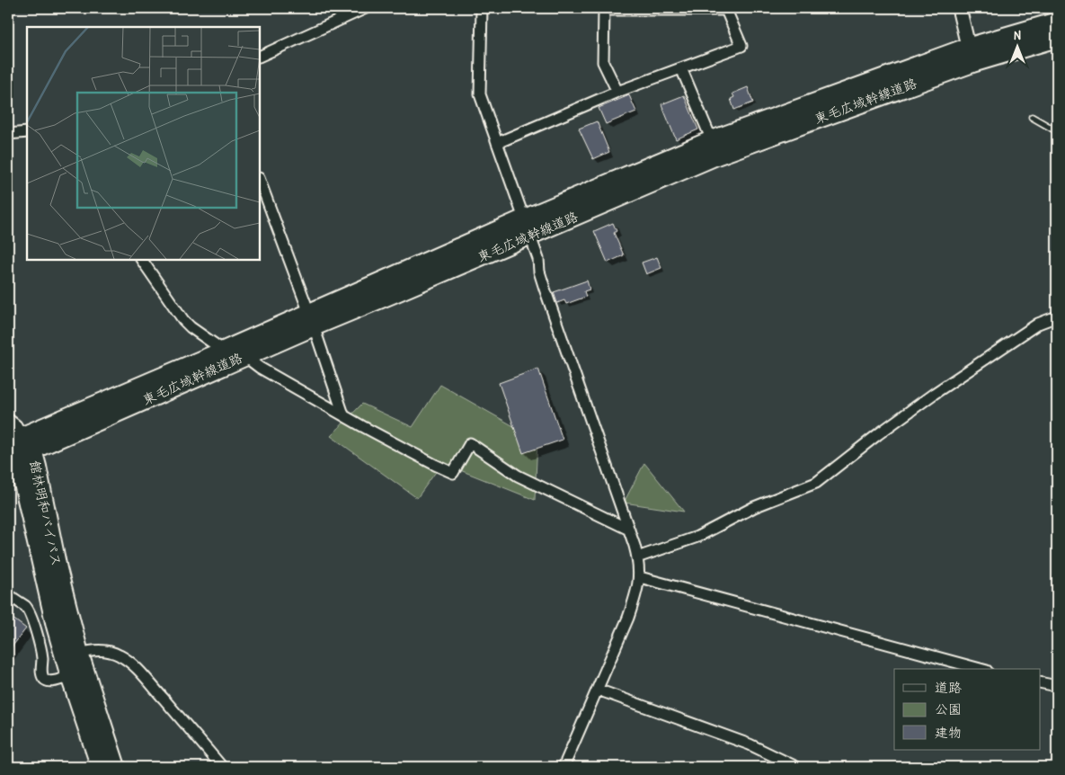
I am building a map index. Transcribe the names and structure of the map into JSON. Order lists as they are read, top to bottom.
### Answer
{
  "streets": {
    "highway": ["東毛広域幹線道路", "館林明和バイパス"]
  },
  "crossings": [
    ["東毛広域幹線道路", "館林明和バイパス"]
  ],
  "legend": ["道路", "公園", "建物"],
  "north": "top"
}
